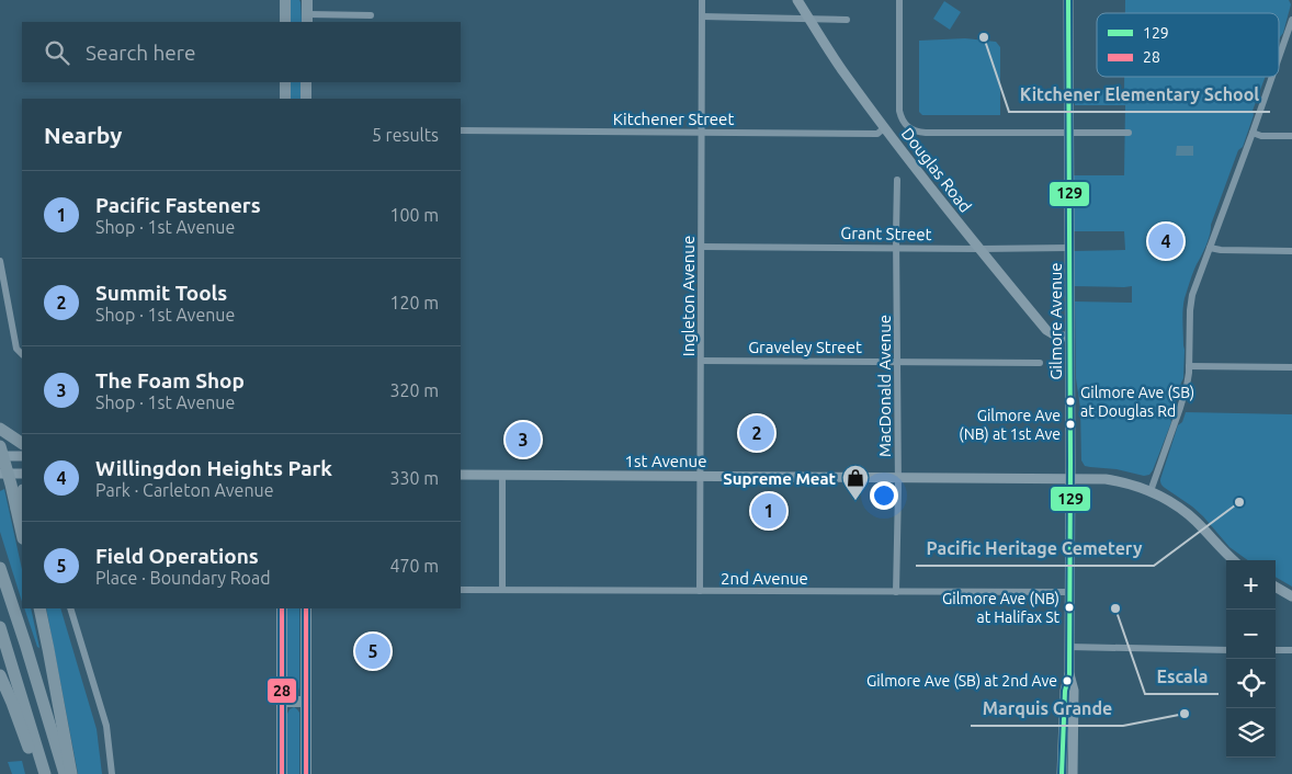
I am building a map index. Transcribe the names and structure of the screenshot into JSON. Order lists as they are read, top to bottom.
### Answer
{
  "streets": {
    "street": [
      "Kitchener Street",
      "Douglas Road",
      "Grant Street",
      "Ingleton Avenue",
      "Gilmore Avenue",
      "Graveley Street",
      "MacDonald Avenue",
      "1st Avenue",
      "2nd Avenue"
    ]
  },
  "crossings": [
    ["Kitchener Street", "Douglas Road"],
    ["Kitchener Street", "Ingleton Avenue"],
    ["Douglas Road", "Grant Street"],
    ["Douglas Road", "Gilmore Avenue"],
    ["Grant Street", "Ingleton Avenue"],
    ["Grant Street", "Gilmore Avenue"],
    ["Grant Street", "MacDonald Avenue"],
    ["Ingleton Avenue", "Graveley Street"],
    ["Ingleton Avenue", "1st Avenue"],
    ["Ingleton Avenue", "2nd Avenue"],
    ["Gilmore Avenue", "1st Avenue"],
    ["Gilmore Avenue", "2nd Avenue"],
    ["Graveley Street", "MacDonald Avenue"],
    ["MacDonald Avenue", "1st Avenue"],
    ["MacDonald Avenue", "2nd Avenue"]
  ],
  "places": {
    "other": [
      "Kitchener Elementary School",
      "Gilmore Ave (SB) at Douglas Rd",
      "Gilmore Ave (NB) at 1st Ave",
      "Pacific Heritage Cemetery",
      "Gilmore Ave (NB) at Halifax St",
      "Escala",
      "Gilmore Ave (SB) at 2nd Ave",
      "Marquis Grande"
    ],
    "shop": ["Supreme Meat"]
  },
  "lines": ["transit line 129", "transit line 28"],
  "legend": ["129", "28"],
  "page": {
    "search": "Search here",
    "heading": ["Nearby", "5 results"],
    "list": [
      {
        "mark": "1",
        "name": "Pacific Fasteners",
        "note": "Shop · 1st Avenue",
        "value": "100 m"
      },
      {
        "mark": "2",
        "name": "Summit Tools",
        "note": "Shop · 1st Avenue",
        "value": "120 m"
      },
      {
        "mark": "3",
        "name": "The Foam Shop",
        "note": "Shop · 1st Avenue",
        "value": "320 m"
      },
      {
        "mark": "4",
        "name": "Willingdon Heights Park",
        "note": "Park · Carleton Avenue",
        "value": "330 m"
      },
      {
        "mark": "5",
        "name": "Field Operations",
        "note": "Place · Boundary Road",
        "value": "470 m"
      }
    ],
    "pins": [
      "4",
      "2",
      "3",
      "1",
      "5"
    ],
    "map_buttons": ["+", "−"]
  }
}
